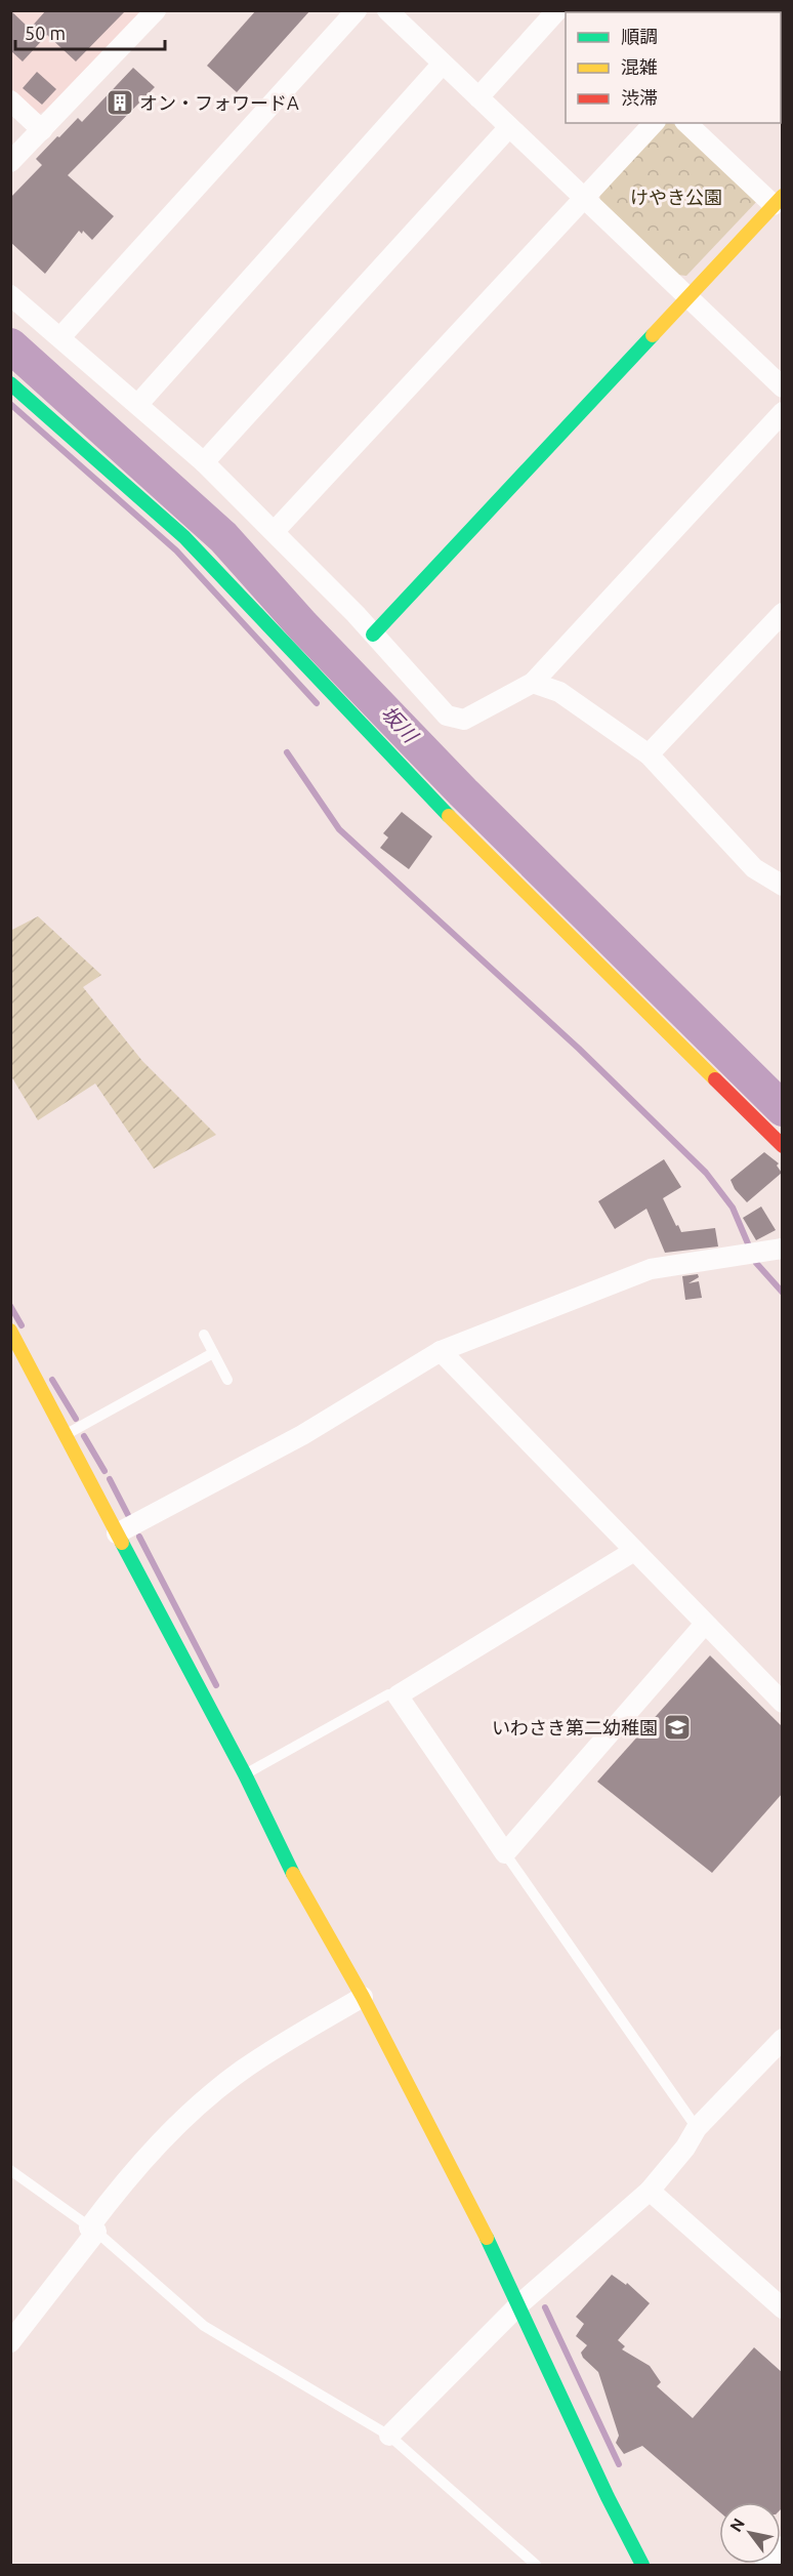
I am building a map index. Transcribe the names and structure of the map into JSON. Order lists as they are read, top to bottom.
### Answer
{
  "water": ["坂川"],
  "parks": ["けやき公園"],
  "places": {
    "building": ["オン・フォワードA"],
    "school or university": ["いわさき第二幼稚園"]
  },
  "legend": ["順調", "混雑", "渋滞"],
  "scale_bar": "50 m",
  "north": "top left"
}
